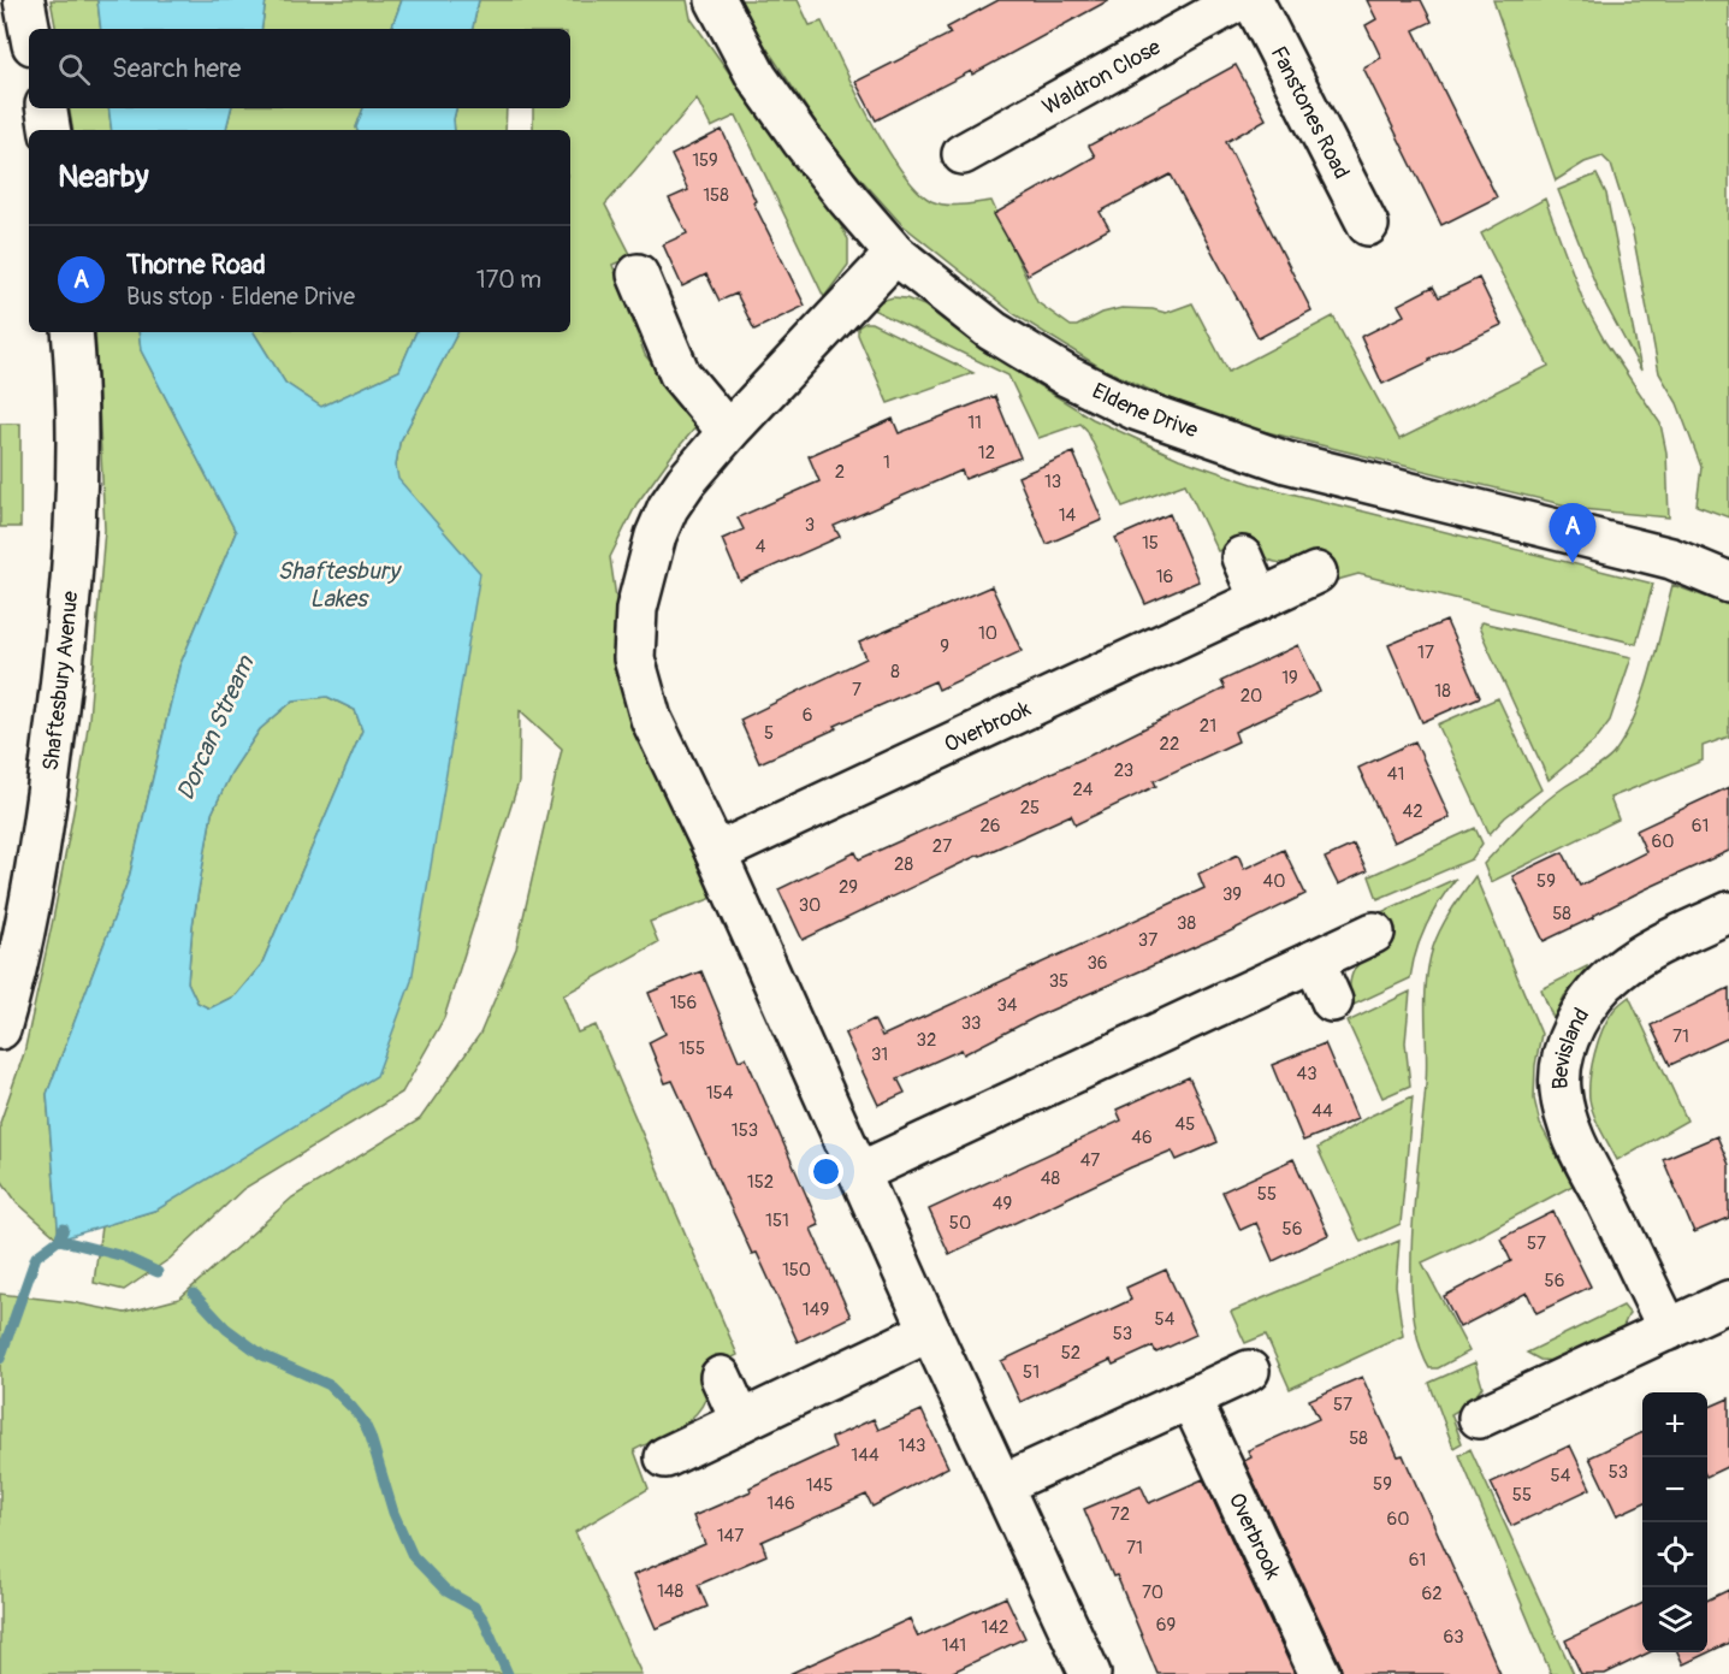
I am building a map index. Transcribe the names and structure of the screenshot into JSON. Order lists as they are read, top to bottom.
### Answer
{
  "streets": {
    "street": [
      "Waldron Close",
      "Fanstones Road",
      "Eldene Drive",
      "Shaftesbury Avenue",
      "Overbrook",
      "Bevisland"
    ]
  },
  "water": ["Shaftesbury Lakes", "Dorcan Stream"],
  "house_numbers": [
    "159",
    "158",
    "11",
    "12",
    "1",
    "2",
    "13",
    "14",
    "3",
    "15",
    "4",
    "16",
    "10",
    "9",
    "17",
    "8",
    "19",
    "7",
    "18",
    "20",
    "6",
    "21",
    "5",
    "22",
    "23",
    "41",
    "24",
    "25",
    "42",
    "26",
    "61",
    "60",
    "27",
    "28",
    "40",
    "59",
    "29",
    "39",
    "30",
    "58",
    "38",
    "37",
    "36",
    "35",
    "156",
    "34",
    "33",
    "71",
    "32",
    "155",
    "31",
    "43",
    "154",
    "44",
    "45",
    "153",
    "46",
    "47",
    "48",
    "152",
    "55",
    "49",
    "151",
    "50",
    "56",
    "57",
    "150",
    "56",
    "149",
    "54",
    "53",
    "52",
    "51",
    "57",
    "58",
    "143",
    "144",
    "53",
    "54",
    "59",
    "145",
    "55",
    "146",
    "72",
    "60",
    "147",
    "71",
    "61",
    "148",
    "70",
    "62",
    "69",
    "142",
    "63",
    "141"
  ],
  "page": {
    "search": "Search here",
    "heading": "Nearby",
    "list": [
      {
        "mark": "A",
        "name": "Thorne Road",
        "note": "Bus stop · Eldene Drive",
        "value": "170 m"
      }
    ],
    "pins": "A",
    "map_buttons": ["+", "−"]
  }
}
